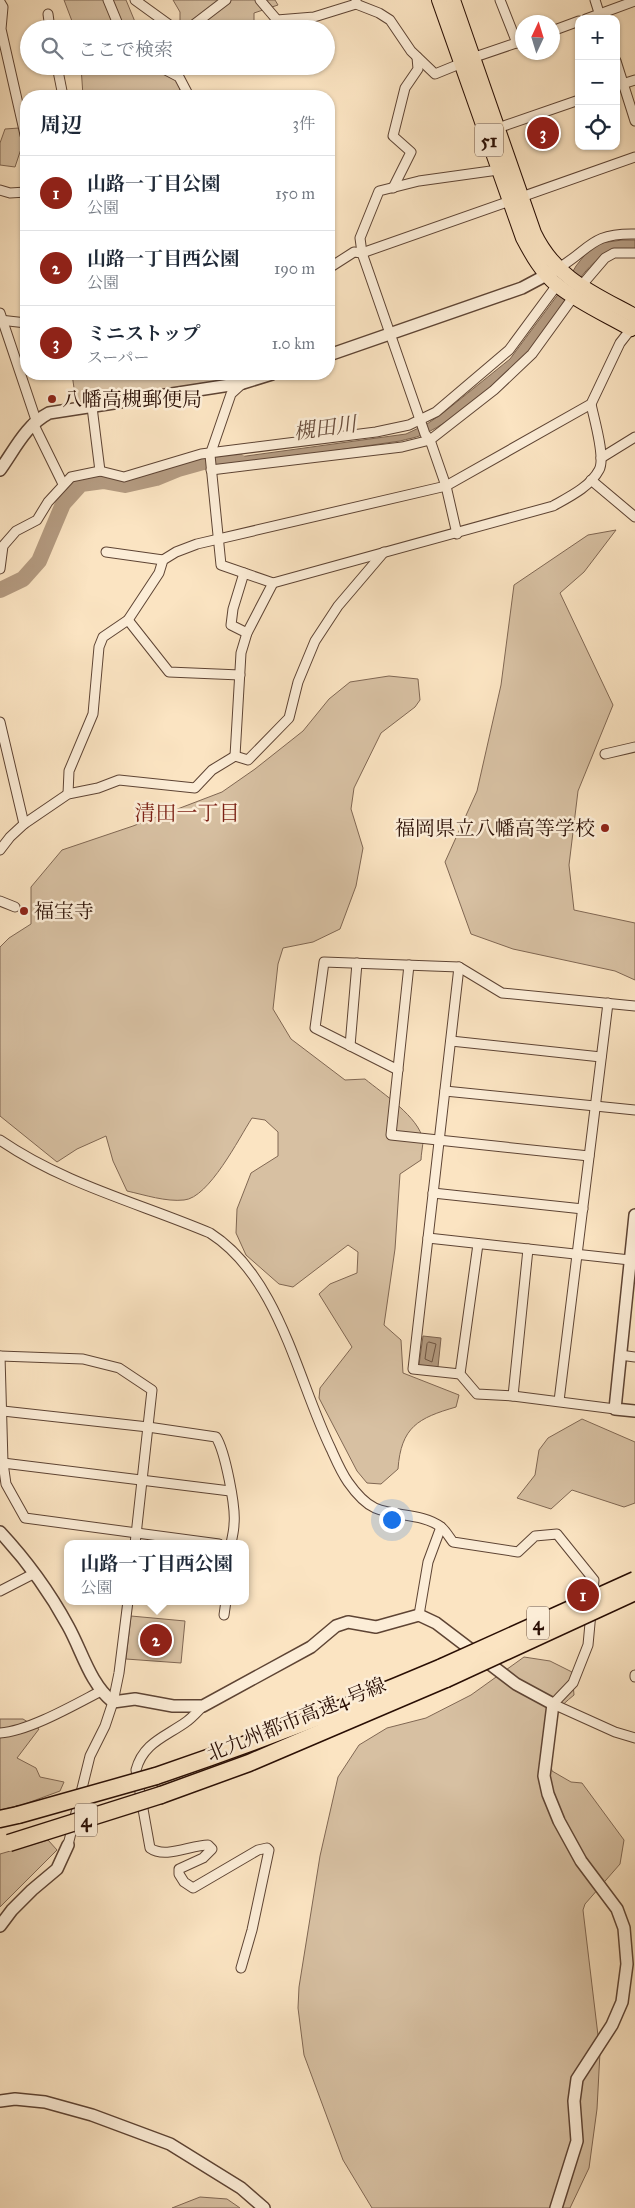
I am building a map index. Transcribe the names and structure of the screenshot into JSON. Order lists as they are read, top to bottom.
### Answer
{
  "streets": {
    "highway": ["4", "北九州都市高速4号線"],
    "main road": ["51"]
  },
  "crossings": [
    ["4", "北九州都市高速4号線"]
  ],
  "districts": ["清田一丁目"],
  "water": ["槻田川"],
  "places": ["八幡高槻郵便局", "福岡県立八幡高等学校", "福宝寺"],
  "north": "top",
  "page": {
    "map_buttons": ["+", "−"],
    "search": "ここで検索",
    "heading": ["周辺", "3件"],
    "pins": ["3", "1", "2"],
    "list": [
      {
        "mark": "1",
        "name": "山路一丁目公園",
        "note": "公園",
        "value": "150 m"
      },
      {
        "mark": "2",
        "name": "山路一丁目西公園",
        "note": "公園",
        "value": "190 m"
      },
      {
        "mark": "3",
        "name": "ミニストップ",
        "note": "スーパー",
        "value": "1.0 km"
      }
    ],
    "popup": ["山路一丁目西公園", "公園"]
  }
}
